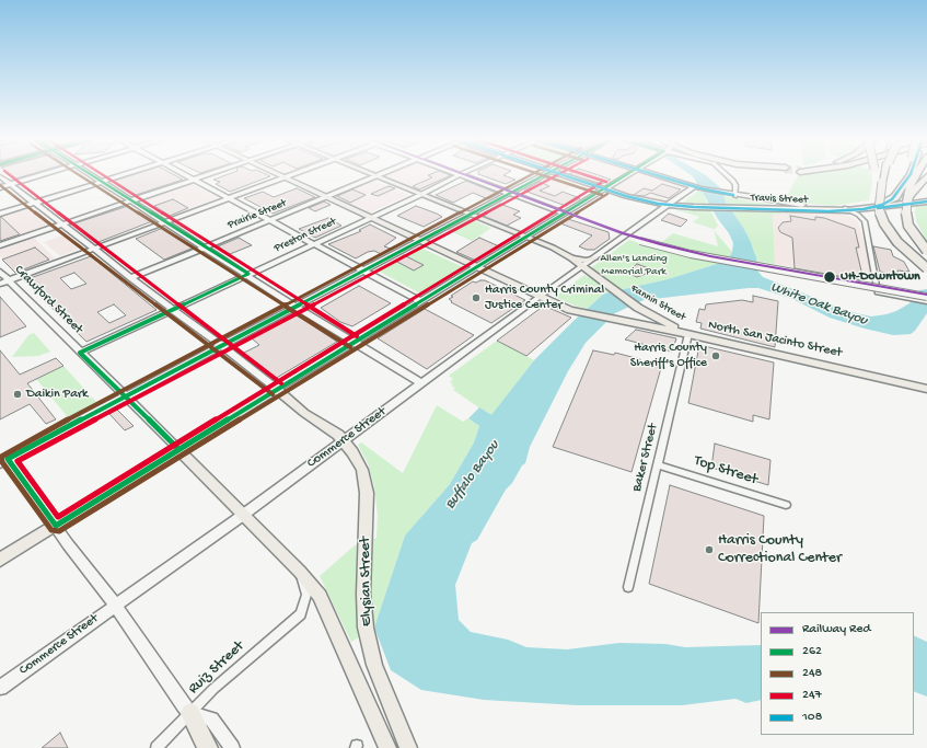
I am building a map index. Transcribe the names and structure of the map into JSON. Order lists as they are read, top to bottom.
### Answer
{
  "streets": {
    "main road": [
      "Crawford Street",
      "Fannin Street",
      "North San Jacinto Street",
      "Elysian Street"
    ],
    "street": [
      "Travis Street",
      "Prairie Street",
      "Preston Street",
      "Commerce Street",
      "Baker Street",
      "Top Street",
      "Ruiz Street"
    ]
  },
  "crossings": [
    ["Travis Street", "Commerce Street"],
    ["Prairie Street", "Fannin Street"],
    ["Prairie Street", "North San Jacinto Street"],
    ["Preston Street", "Crawford Street"],
    ["Preston Street", "Fannin Street"],
    ["Preston Street", "North San Jacinto Street"],
    ["Crawford Street", "Commerce Street"],
    ["Fannin Street", "North San Jacinto Street"],
    ["Fannin Street", "Commerce Street"],
    ["Fannin Street", "Baker Street"],
    ["North San Jacinto Street", "Commerce Street"],
    ["North San Jacinto Street", "Baker Street"],
    ["Commerce Street", "Elysian Street"],
    ["Baker Street", "Top Street"]
  ],
  "water": ["White Oak Bayou", "Buffalo Bayou"],
  "parks": ["Allen's Landing Memorial Park"],
  "places": [
    "UH-Downtown",
    "Harris County Criminal Justice Center",
    "Harris County Sheriff's Office",
    "Daikin Park",
    "Harris County Correctional Center"
  ],
  "lines": [
    "rail line Red",
    "transit line 262",
    "transit line 248",
    "transit line 247",
    "transit line 108"
  ],
  "legend": [
    "Railway Red",
    "262",
    "248",
    "247",
    "108"
  ]
}
